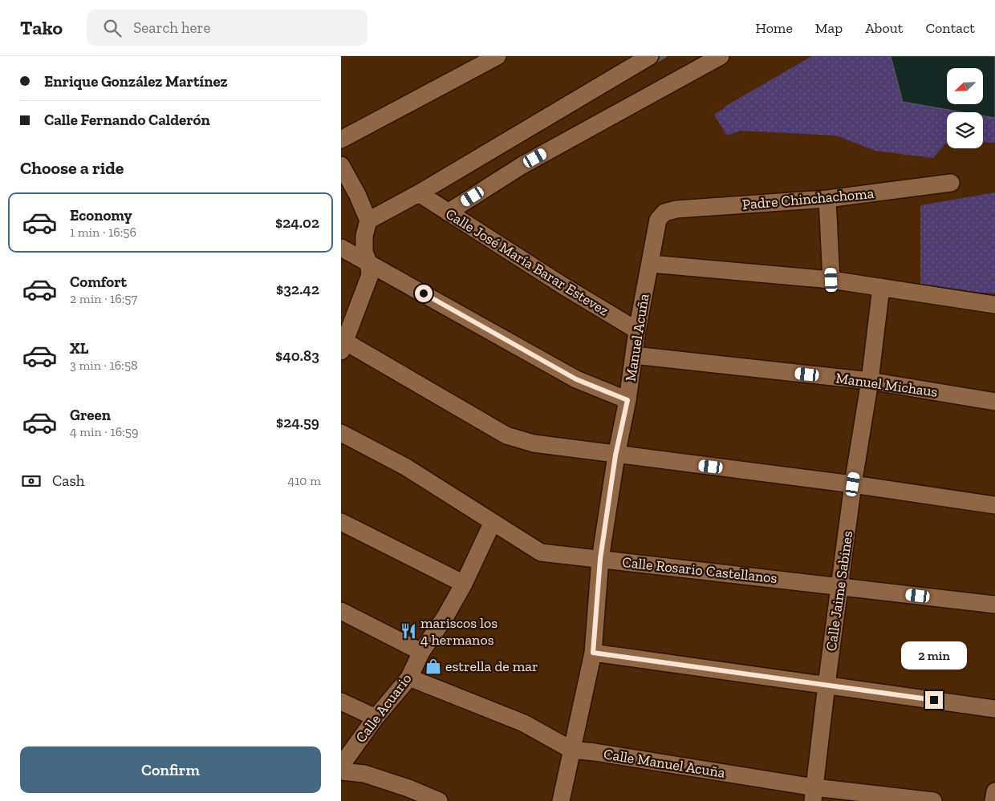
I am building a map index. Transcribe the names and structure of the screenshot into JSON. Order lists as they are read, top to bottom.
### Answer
{
  "streets": {
    "street": [
      "Padre Chinchachoma",
      "Calle José María Barar Estevez",
      "Manuel Acuña",
      "Manuel Michaus",
      "Calle Rosario Castellanos",
      "Calle Jaime Sabines",
      "Calle Acuario",
      "Calle Manuel Acuña"
    ]
  },
  "crossings": [
    ["Padre Chinchachoma", "Manuel Acuña"],
    ["Calle José María Barar Estevez", "Manuel Acuña"],
    ["Manuel Acuña", "Manuel Michaus"],
    ["Manuel Acuña", "Calle Rosario Castellanos"],
    ["Manuel Acuña", "Calle Manuel Acuña"],
    ["Manuel Michaus", "Calle Jaime Sabines"],
    ["Calle Rosario Castellanos", "Calle Jaime Sabines"],
    ["Calle Rosario Castellanos", "Calle Acuario"],
    ["Calle Jaime Sabines", "Calle Manuel Acuña"],
    ["Calle Acuario", "Calle Manuel Acuña"]
  ],
  "places": {
    "restaurant": ["mariscos los 4 hermanos"],
    "shop": ["estrella de mar"]
  },
  "north": "bottom left",
  "page": {
    "header": "Tako",
    "search": "Search here",
    "nav": [
      "Home",
      "Map",
      "About",
      "Contact"
    ],
    "banner": ["Enrique González Martínez", "Calle Fernando Calderón"],
    "heading": "Choose a ride",
    "list": [
      {
        "name": "Economy",
        "note": "1 min · 16:56",
        "value": "$24.02"
      },
      {
        "name": "Comfort",
        "note": "2 min · 16:57",
        "value": "$32.42"
      },
      {
        "name": "XL",
        "note": "3 min · 16:58",
        "value": "$40.83"
      },
      {
        "name": "Green",
        "note": "4 min · 16:59",
        "value": "$24.59"
      }
    ],
    "pay": ["Cash", "410 m"],
    "bubble": "2 min",
    "buttons": "Confirm"
  }
}
